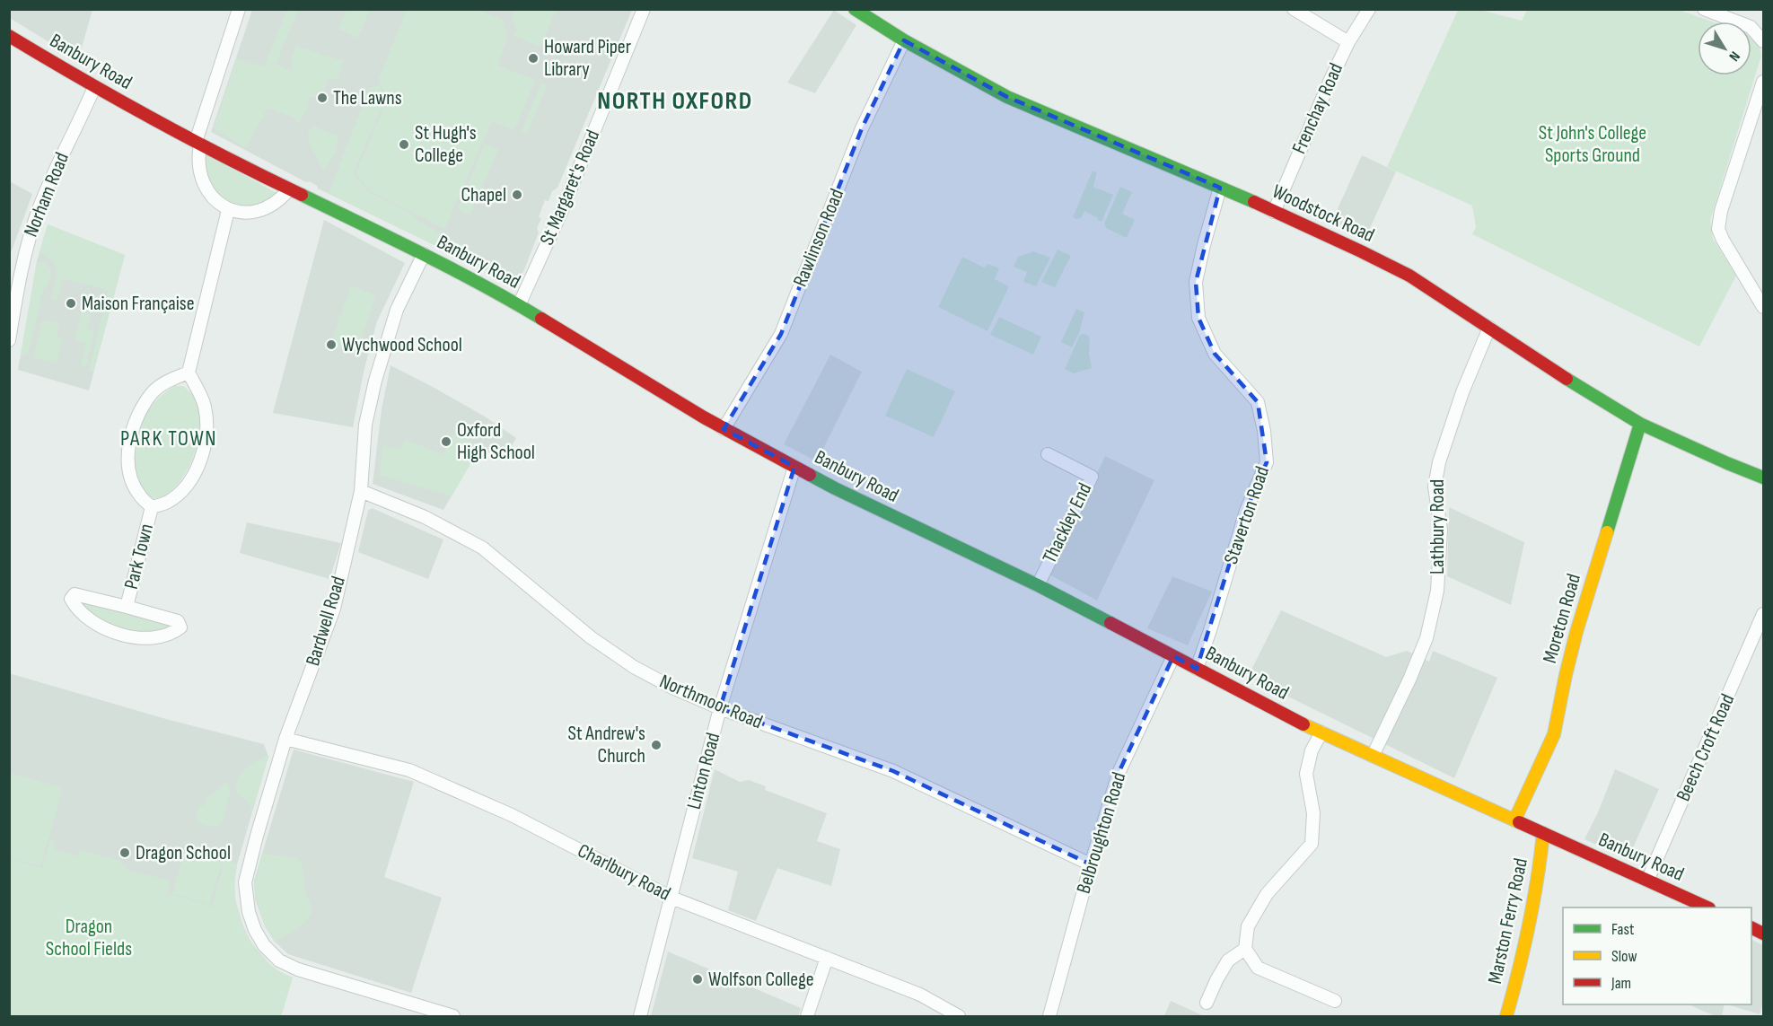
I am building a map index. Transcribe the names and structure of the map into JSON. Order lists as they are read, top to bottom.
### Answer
{
  "streets": {
    "main road": [
      "Banbury Road",
      "Woodstock Road",
      "Moreton Road",
      "Marston Ferry Road"
    ],
    "street": [
      "Frenchay Road",
      "St Margaret's Road",
      "Norham Road",
      "Rawlinson Road",
      "Staverton Road",
      "Thackley End",
      "Lathbury Road",
      "Park Town",
      "Bardwell Road",
      "Northmoor Road",
      "Beech Croft Road",
      "Linton Road",
      "Belbroughton Road",
      "Charlbury Road"
    ]
  },
  "crossings": [
    ["Banbury Road", "St Margaret's Road"],
    ["Banbury Road", "Norham Road"],
    ["Banbury Road", "Rawlinson Road"],
    ["Banbury Road", "Staverton Road"],
    ["Banbury Road", "Thackley End"],
    ["Banbury Road", "Lathbury Road"],
    ["Banbury Road", "Moreton Road"],
    ["Banbury Road", "Bardwell Road"],
    ["Banbury Road", "Beech Croft Road"],
    ["Banbury Road", "Linton Road"],
    ["Banbury Road", "Belbroughton Road"],
    ["Banbury Road", "Marston Ferry Road"],
    ["Frenchay Road", "Woodstock Road"],
    ["Woodstock Road", "Rawlinson Road"],
    ["Woodstock Road", "Staverton Road"],
    ["Woodstock Road", "Lathbury Road"],
    ["Woodstock Road", "Moreton Road"],
    ["Bardwell Road", "Northmoor Road"],
    ["Bardwell Road", "Charlbury Road"],
    ["Northmoor Road", "Linton Road"],
    ["Northmoor Road", "Belbroughton Road"],
    ["Linton Road", "Charlbury Road"]
  ],
  "districts": ["NORTH OXFORD", "PARK TOWN"],
  "parks": ["St John's College Sports Ground", "Dragon School Fields"],
  "places": [
    "Howard Piper Library",
    "The Lawns",
    "St Hugh's College",
    "Chapel",
    "Maison Française",
    "Wychwood School",
    "Oxford High School",
    "St Andrew's Church",
    "Dragon School",
    "Wolfson College"
  ],
  "legend": ["Fast", "Slow", "Jam"],
  "north": "bottom right"
}
